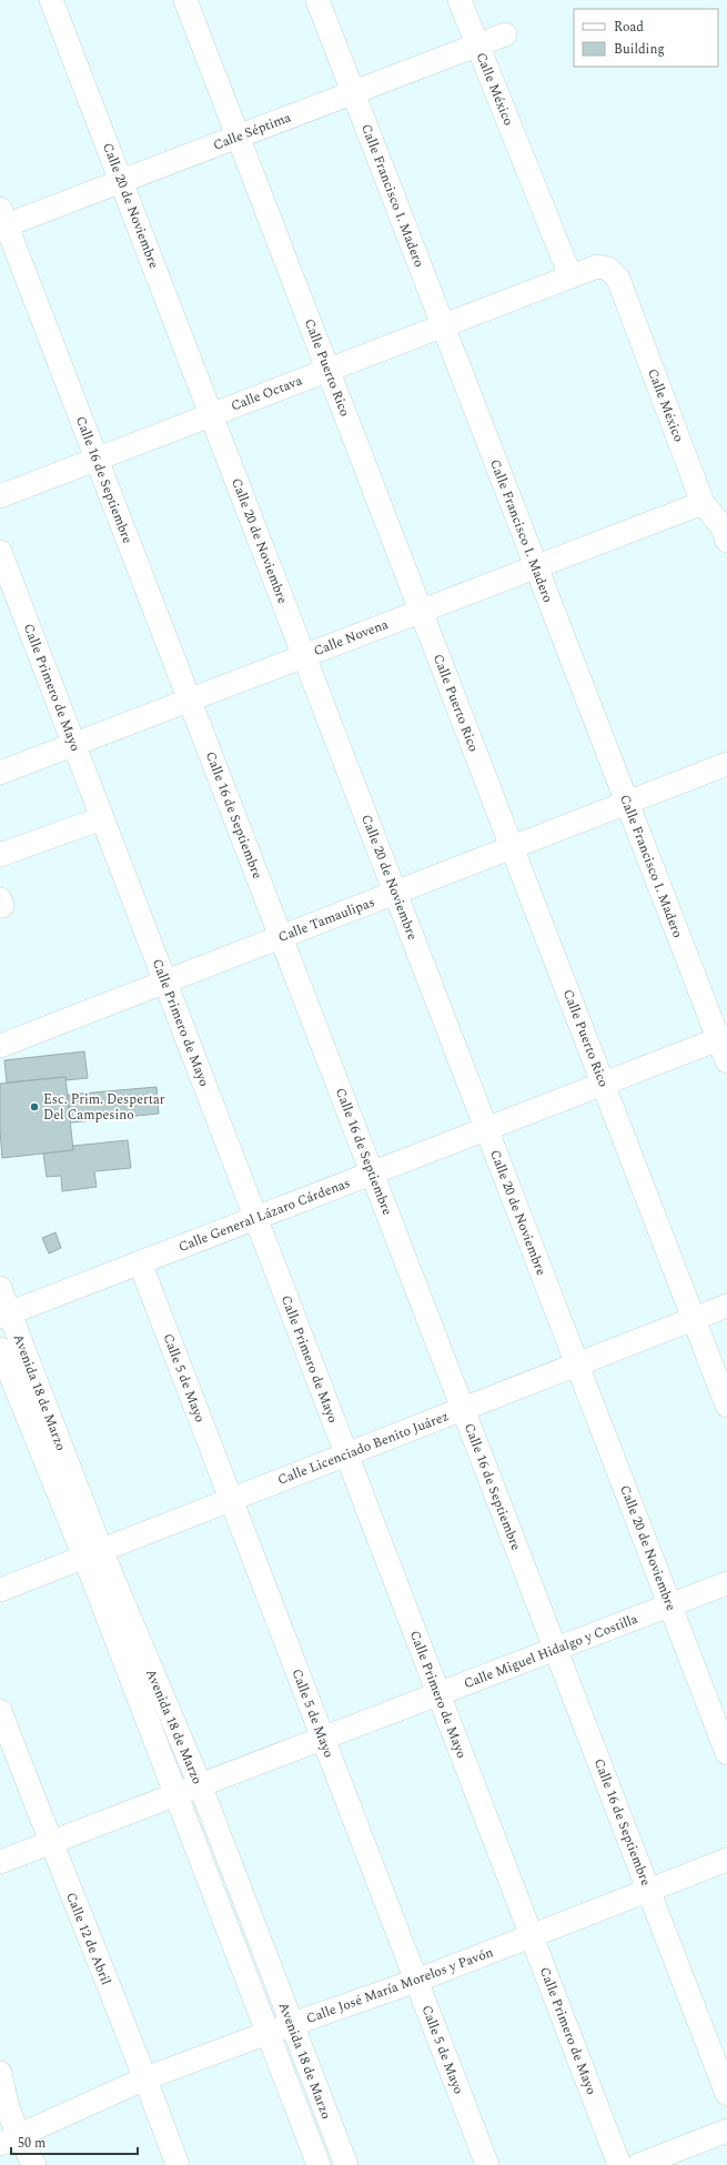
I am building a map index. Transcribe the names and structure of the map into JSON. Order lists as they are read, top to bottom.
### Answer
{
  "streets": {
    "street": [
      "Calle México",
      "Calle Séptima",
      "Calle Francisco I. Madero",
      "Calle 20 de Noviembre",
      "Calle Puerto Rico",
      "Calle Octava",
      "Calle 16 de Septiembre",
      "Calle Novena",
      "Calle Primero de Mayo",
      "Calle Tamaulipas",
      "Calle General Lázaro Cárdenas",
      "Calle 5 de Mayo",
      "Avenida 18 de Marzo",
      "Calle Licenciado Benito Juárez",
      "Calle Miguel Hidalgo y Costilla",
      "Calle 12 de Abril",
      "Calle José María Morelos y Pavón"
    ]
  },
  "crossings": [
    ["Calle México", "Calle Séptima"],
    ["Calle México", "Calle Octava"],
    ["Calle México", "Calle Novena"],
    ["Calle Séptima", "Calle Francisco I. Madero"],
    ["Calle Séptima", "Calle 20 de Noviembre"],
    ["Calle Séptima", "Calle Puerto Rico"],
    ["Calle Séptima", "Calle 16 de Septiembre"],
    ["Calle Francisco I. Madero", "Calle Octava"],
    ["Calle Francisco I. Madero", "Calle Novena"],
    ["Calle Francisco I. Madero", "Calle Tamaulipas"],
    ["Calle Francisco I. Madero", "Calle General Lázaro Cárdenas"],
    ["Calle 20 de Noviembre", "Calle Octava"],
    ["Calle 20 de Noviembre", "Calle Novena"],
    ["Calle 20 de Noviembre", "Calle Tamaulipas"],
    ["Calle 20 de Noviembre", "Calle General Lázaro Cárdenas"],
    ["Calle 20 de Noviembre", "Calle Licenciado Benito Juárez"],
    ["Calle 20 de Noviembre", "Calle Miguel Hidalgo y Costilla"],
    ["Calle Puerto Rico", "Calle Octava"],
    ["Calle Puerto Rico", "Calle Novena"],
    ["Calle Puerto Rico", "Calle Tamaulipas"],
    ["Calle Puerto Rico", "Calle General Lázaro Cárdenas"],
    ["Calle Puerto Rico", "Calle Licenciado Benito Juárez"],
    ["Calle Octava", "Calle 16 de Septiembre"],
    ["Calle 16 de Septiembre", "Calle Novena"],
    ["Calle 16 de Septiembre", "Calle Tamaulipas"],
    ["Calle 16 de Septiembre", "Calle General Lázaro Cárdenas"],
    ["Calle 16 de Septiembre", "Calle Licenciado Benito Juárez"],
    ["Calle 16 de Septiembre", "Calle Miguel Hidalgo y Costilla"],
    ["Calle 16 de Septiembre", "Calle José María Morelos y Pavón"],
    ["Calle Novena", "Calle Primero de Mayo"],
    ["Calle Primero de Mayo", "Calle Tamaulipas"],
    ["Calle Primero de Mayo", "Calle General Lázaro Cárdenas"],
    ["Calle Primero de Mayo", "Calle Licenciado Benito Juárez"],
    ["Calle Primero de Mayo", "Calle Miguel Hidalgo y Costilla"],
    ["Calle Primero de Mayo", "Calle José María Morelos y Pavón"],
    ["Calle General Lázaro Cárdenas", "Calle 5 de Mayo"],
    ["Calle General Lázaro Cárdenas", "Avenida 18 de Marzo"],
    ["Calle 5 de Mayo", "Calle Licenciado Benito Juárez"],
    ["Calle 5 de Mayo", "Calle Miguel Hidalgo y Costilla"],
    ["Calle 5 de Mayo", "Calle José María Morelos y Pavón"],
    ["Avenida 18 de Marzo", "Calle Licenciado Benito Juárez"],
    ["Avenida 18 de Marzo", "Calle Miguel Hidalgo y Costilla"],
    ["Avenida 18 de Marzo", "Calle José María Morelos y Pavón"],
    ["Calle Miguel Hidalgo y Costilla", "Calle 12 de Abril"],
    ["Calle 12 de Abril", "Calle José María Morelos y Pavón"]
  ],
  "places": ["Esc. Prim. Despertar Del Campesino"],
  "legend": ["Road", "Building"],
  "scale_bar": "50 m"
}
